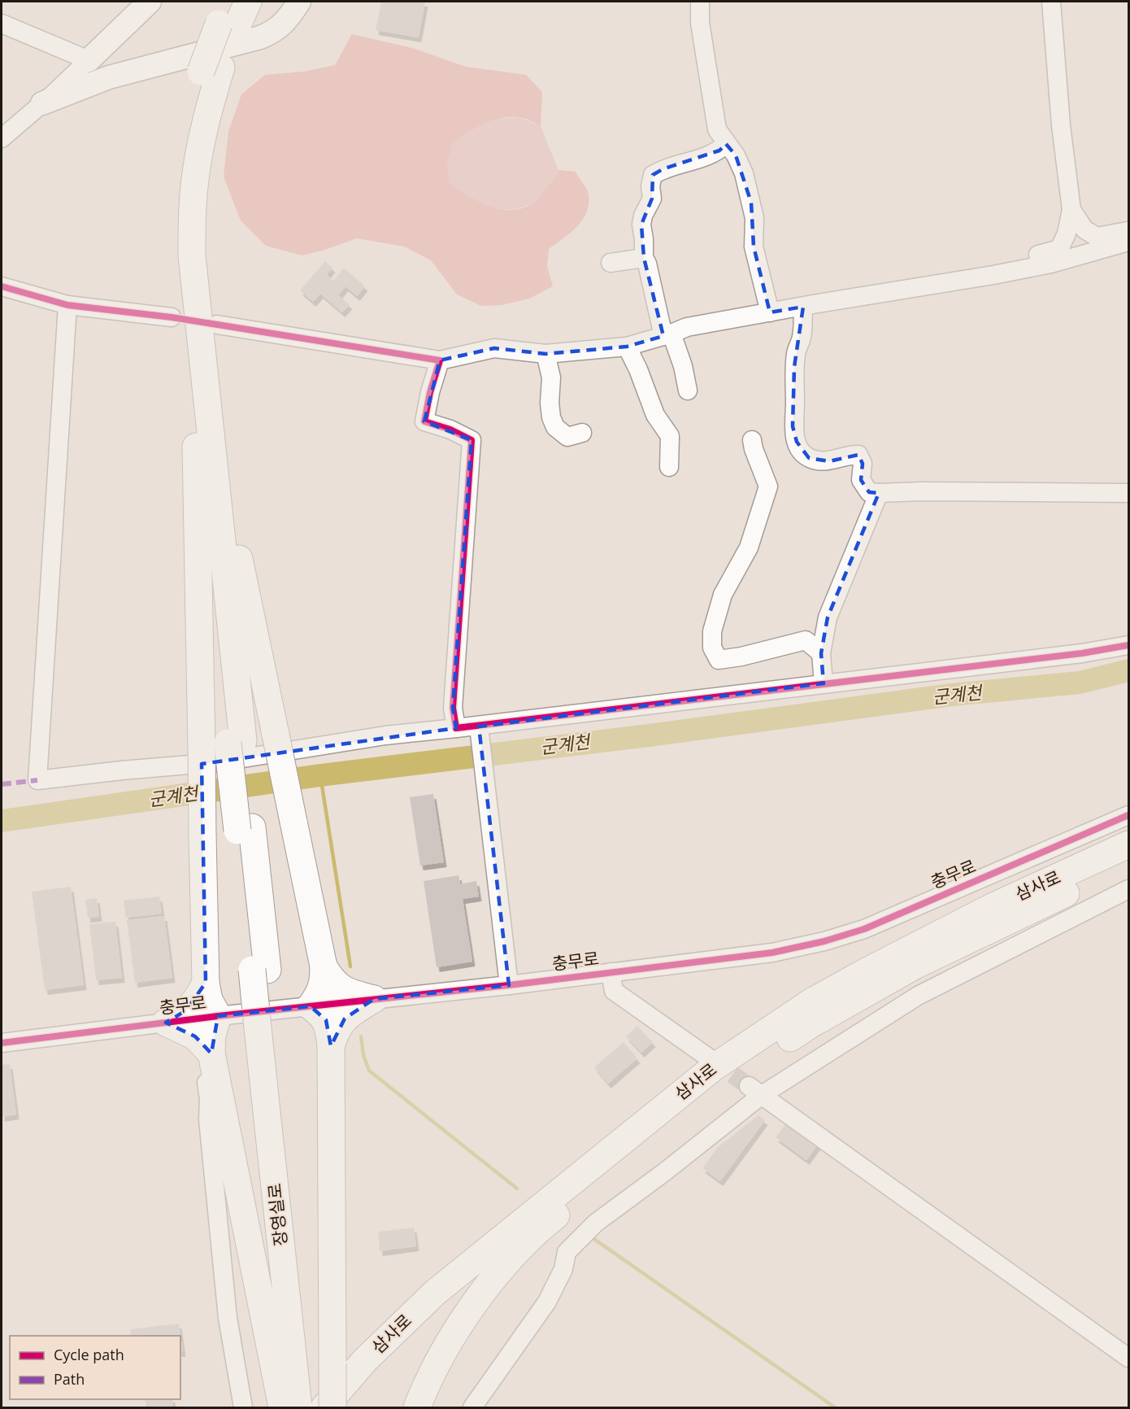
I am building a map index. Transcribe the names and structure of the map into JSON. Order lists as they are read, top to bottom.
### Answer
{
  "streets": {
    "highway": ["삼사로", "장영실로"],
    "street": ["충무로"]
  },
  "crossings": [
    ["삼사로", "장영실로"]
  ],
  "water": ["군계천"],
  "legend": ["Cycle path", "Path"]
}
